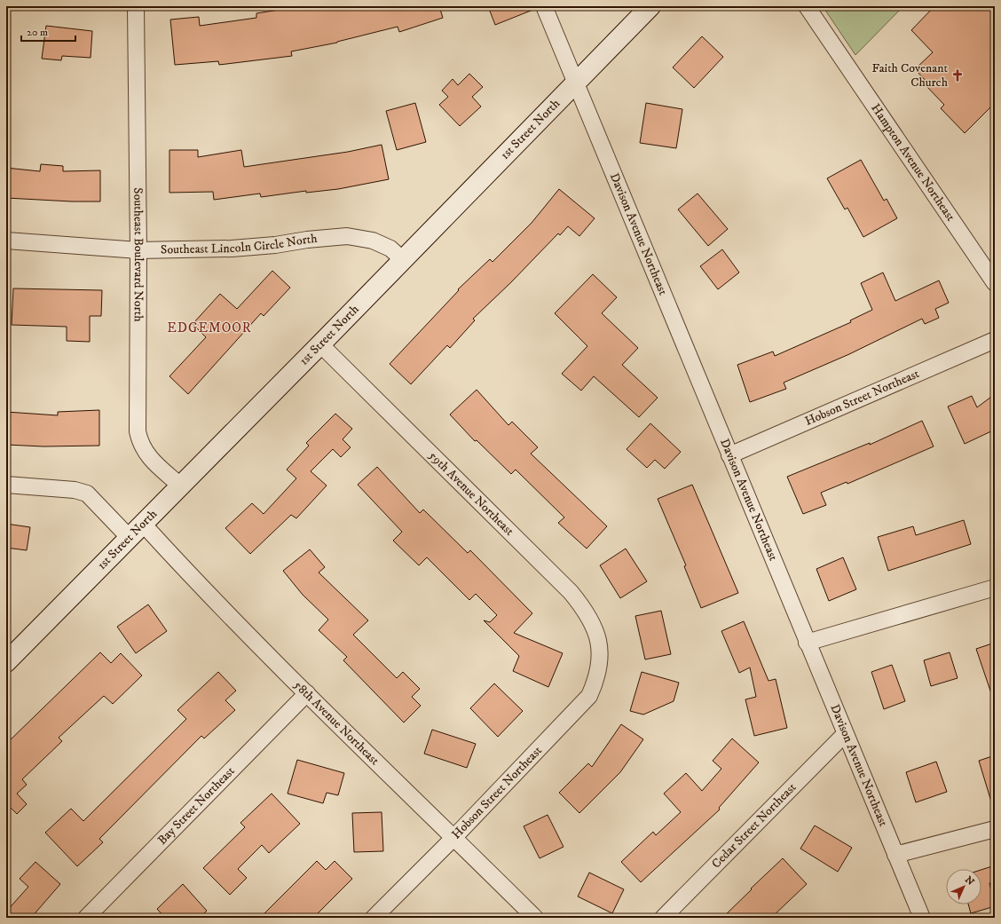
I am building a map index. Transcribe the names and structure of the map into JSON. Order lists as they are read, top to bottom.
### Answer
{
  "streets": {
    "street": [
      "1st Street North",
      "Hampton Avenue Northeast",
      "Davison Avenue Northeast",
      "Southeast Lincoln Circle North",
      "Southeast Boulevard North",
      "Hobson Street Northeast",
      "59th Avenue Northeast",
      "58th Avenue Northeast",
      "Bay Street Northeast",
      "Cedar Street Northeast"
    ]
  },
  "crossings": [
    ["1st Street North", "Davison Avenue Northeast"],
    ["1st Street North", "Southeast Lincoln Circle North"],
    ["1st Street North", "Southeast Boulevard North"],
    ["1st Street North", "59th Avenue Northeast"],
    ["1st Street North", "58th Avenue Northeast"],
    ["Davison Avenue Northeast", "Hobson Street Northeast"],
    ["Davison Avenue Northeast", "Cedar Street Northeast"],
    ["Southeast Lincoln Circle North", "Southeast Boulevard North"],
    ["Hobson Street Northeast", "59th Avenue Northeast"],
    ["Hobson Street Northeast", "58th Avenue Northeast"],
    ["58th Avenue Northeast", "Bay Street Northeast"]
  ],
  "districts": ["EDGEMOOR"],
  "places": {
    "church": ["Faith Covenant Church"]
  },
  "scale_bar": "20 m",
  "north": "top right"
}
